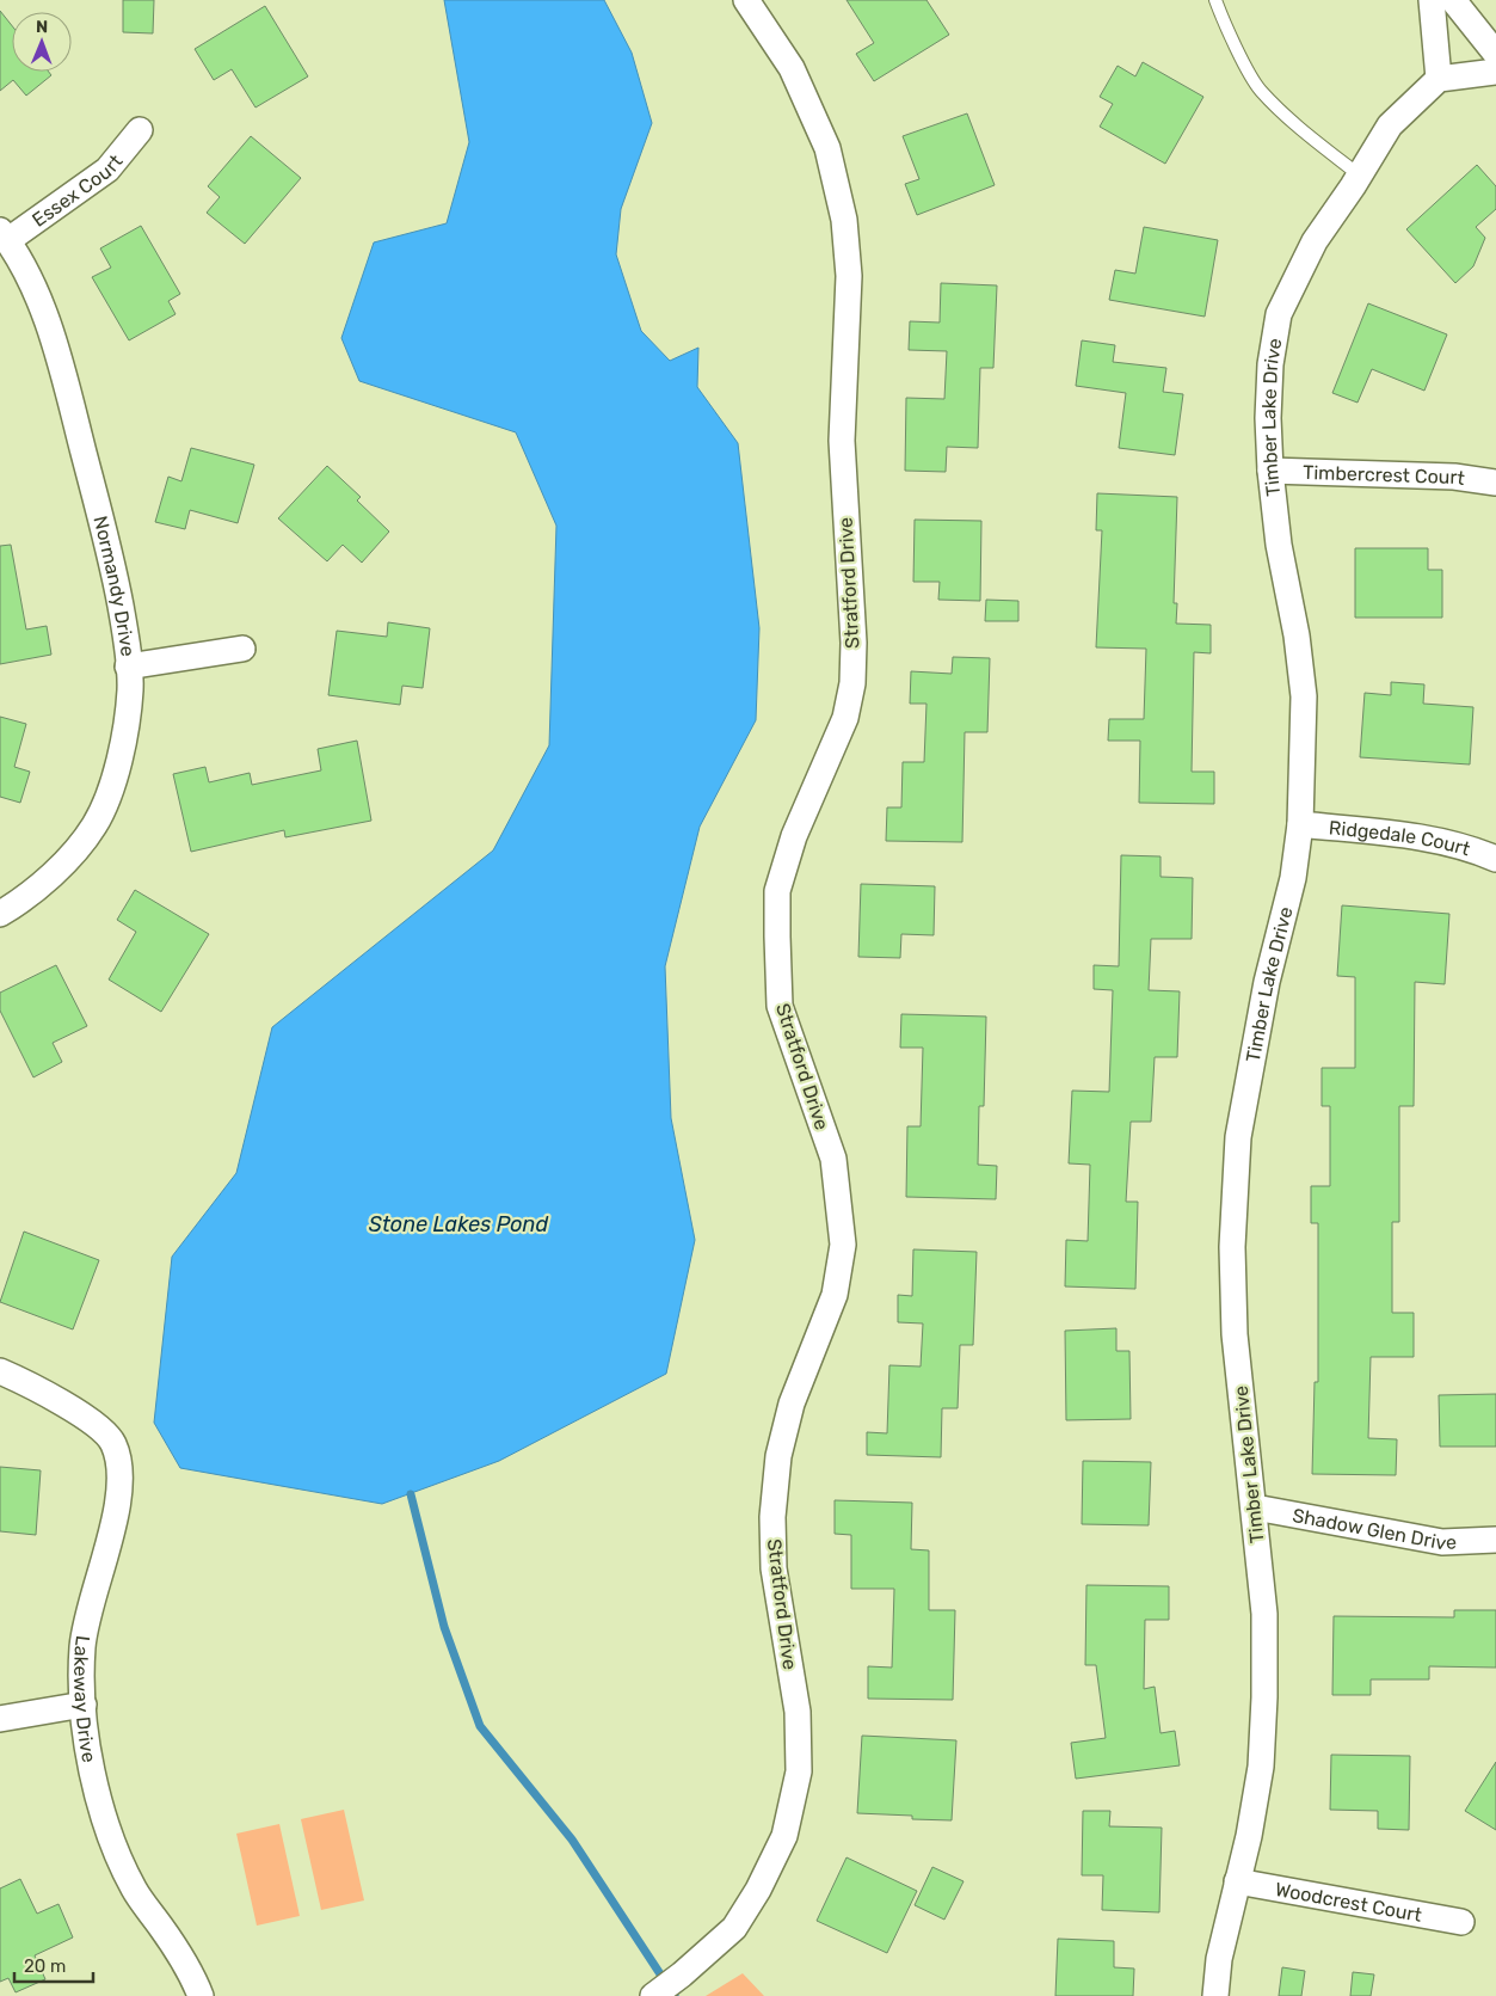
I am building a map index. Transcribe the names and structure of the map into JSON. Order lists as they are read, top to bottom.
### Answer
{
  "streets": {
    "street": [
      "Essex Court",
      "Timber Lake Drive",
      "Timbercrest Court",
      "Stratford Drive",
      "Normandy Drive",
      "Ridgedale Court",
      "Shadow Glen Drive",
      "Lakeway Drive",
      "Woodcrest Court"
    ]
  },
  "crossings": [
    ["Essex Court", "Normandy Drive"],
    ["Timber Lake Drive", "Timbercrest Court"],
    ["Timber Lake Drive", "Ridgedale Court"],
    ["Timber Lake Drive", "Shadow Glen Drive"],
    ["Timber Lake Drive", "Woodcrest Court"]
  ],
  "water": ["Stone Lakes Pond"],
  "scale_bar": "20 m",
  "north": "top"
}
